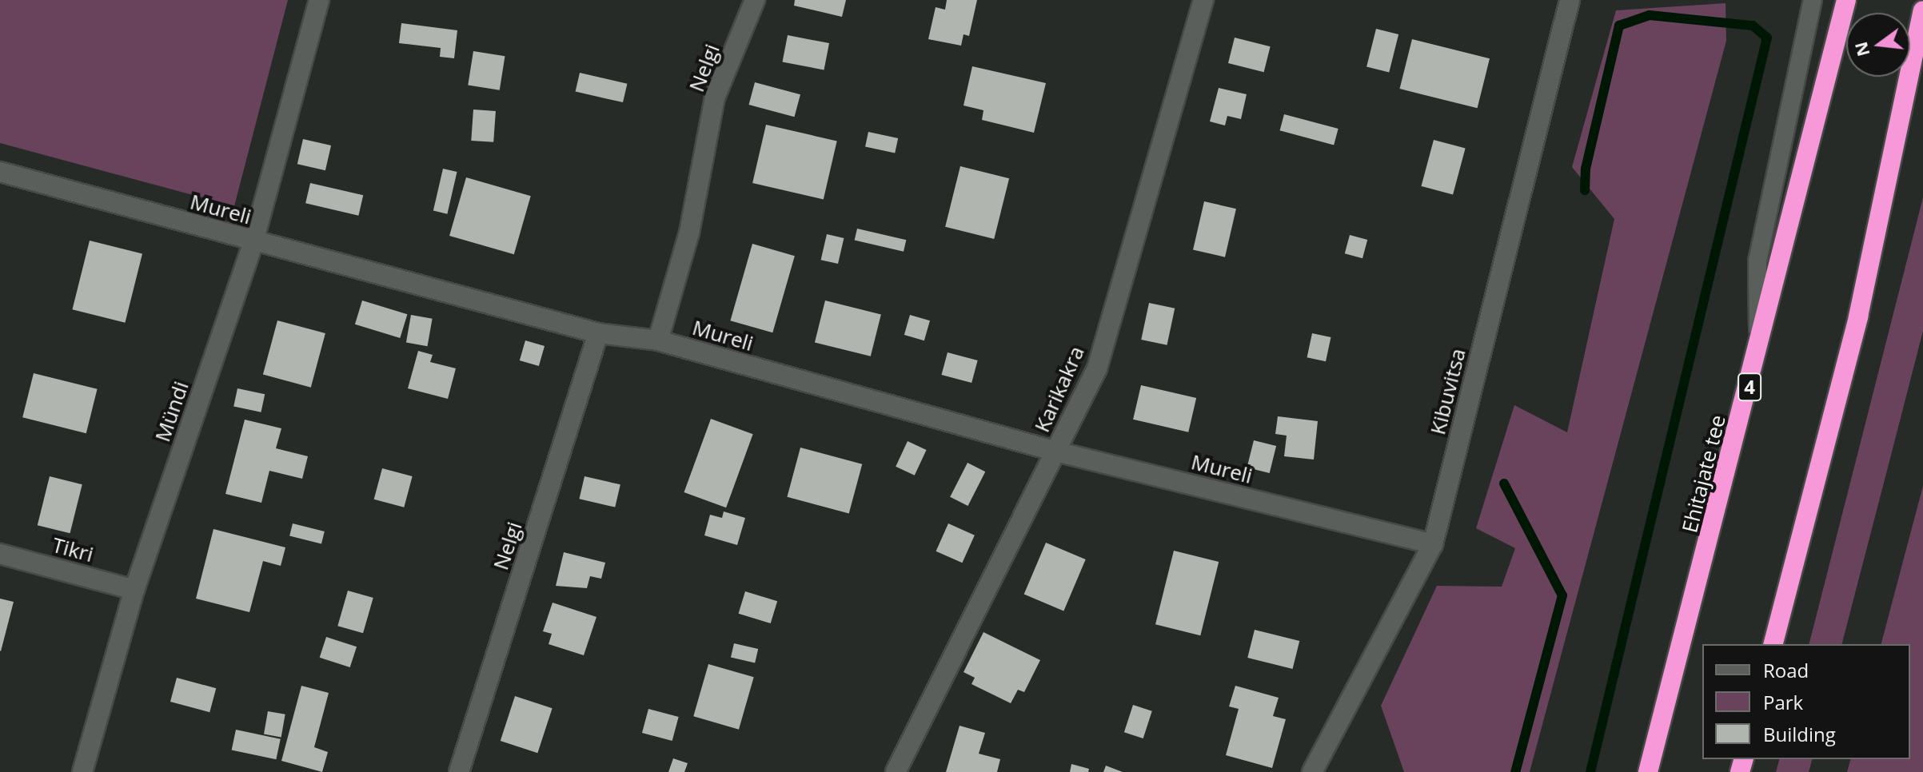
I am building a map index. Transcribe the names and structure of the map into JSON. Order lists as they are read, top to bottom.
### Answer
{
  "streets": {
    "highway": ["4", "Ehitajate tee"],
    "street": [
      "Nelgi",
      "Mureli",
      "Karikakra",
      "Kibuvitsa",
      "Mündi",
      "Tikri"
    ]
  },
  "crossings": [
    ["Nelgi", "Mureli"],
    ["Mureli", "Karikakra"],
    ["Mureli", "Kibuvitsa"],
    ["Mureli", "Mündi"],
    ["Mündi", "Tikri"]
  ],
  "legend": ["Road", "Park", "Building"],
  "north": "left"
}
